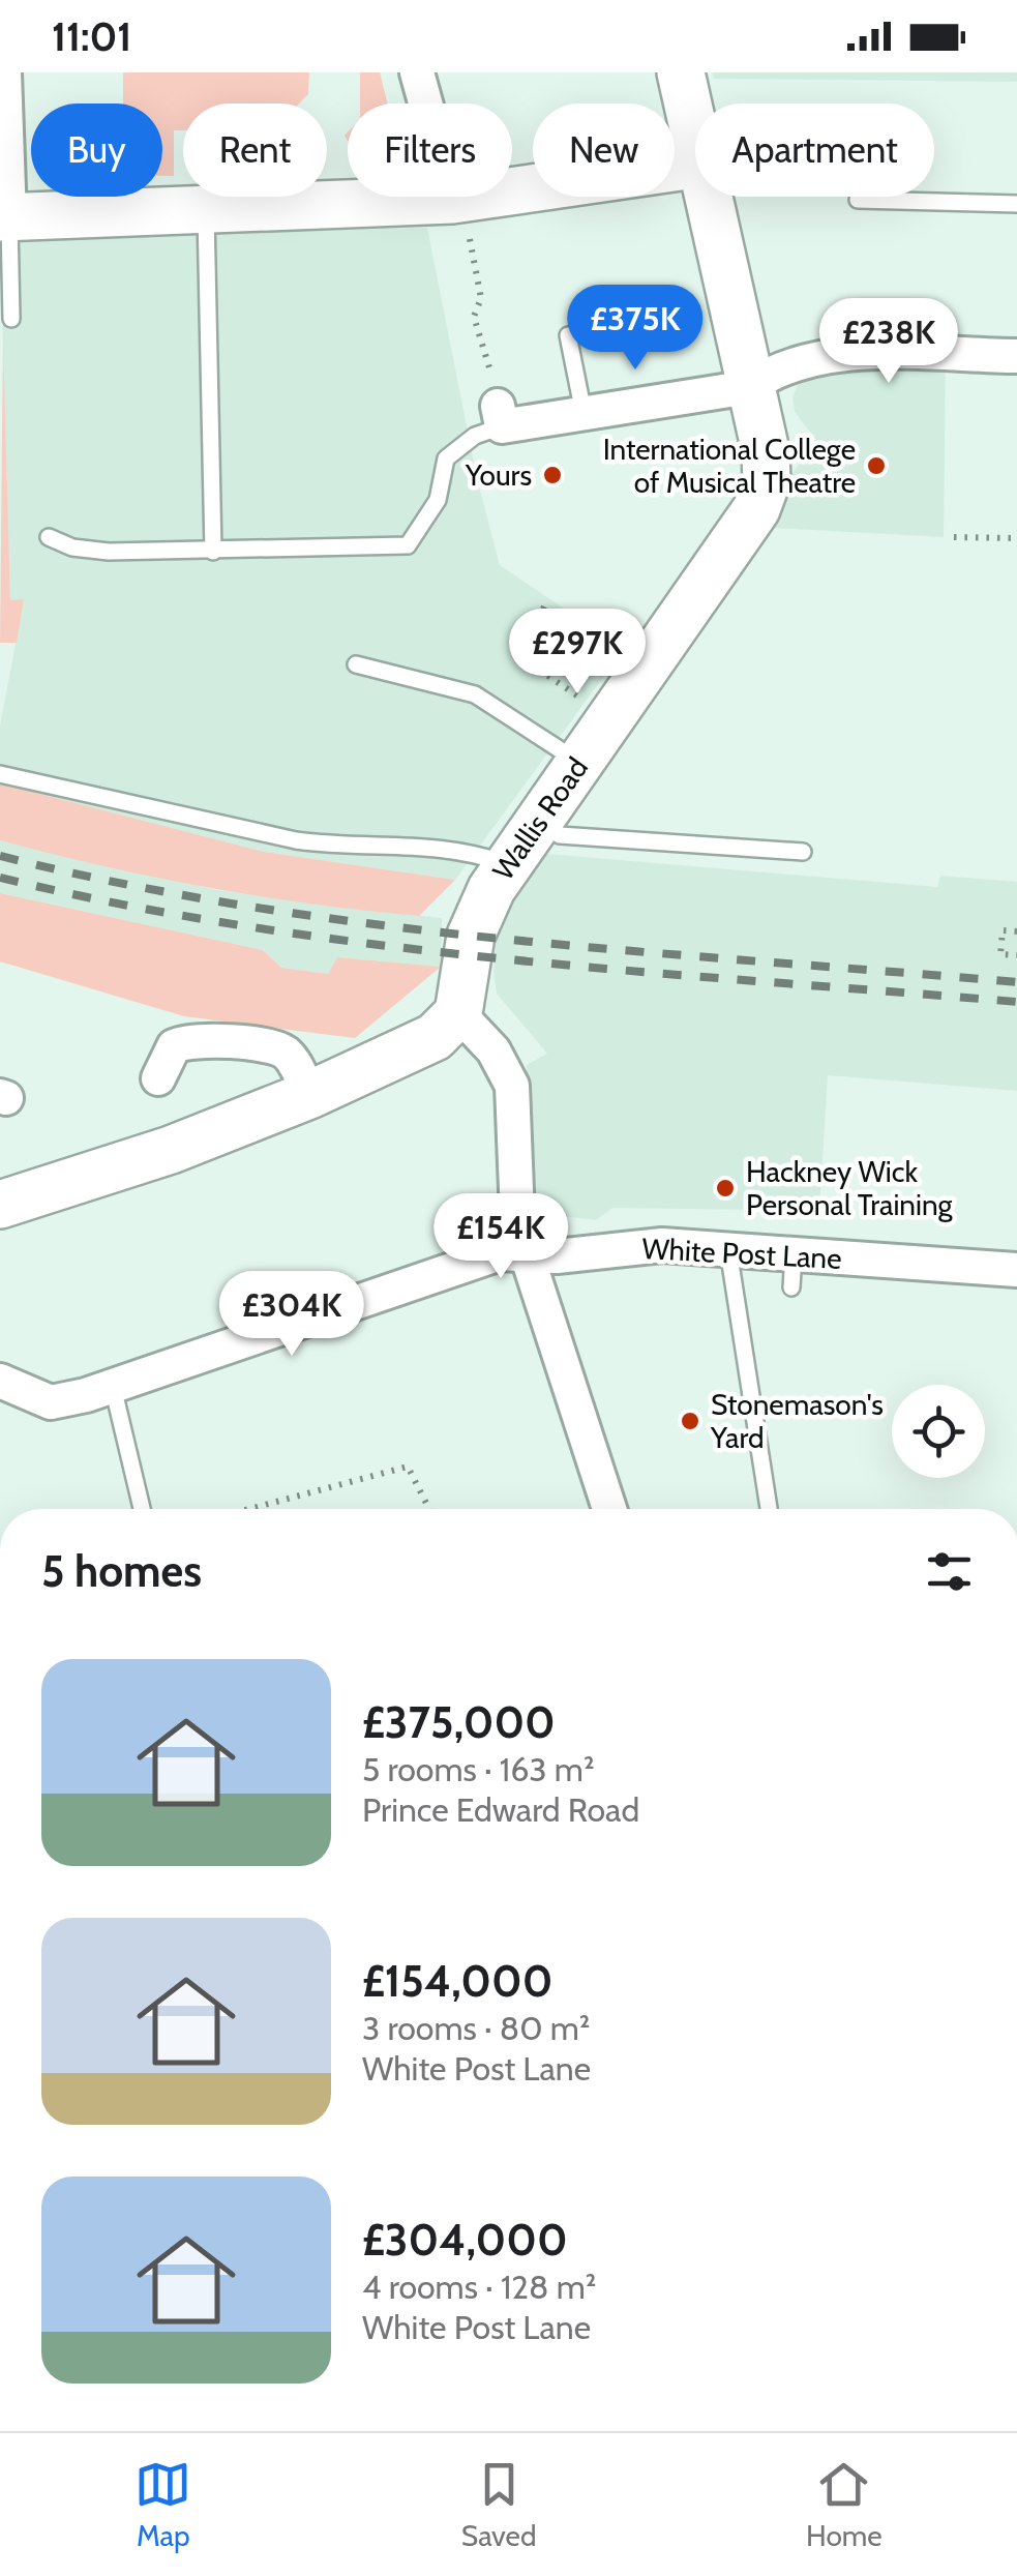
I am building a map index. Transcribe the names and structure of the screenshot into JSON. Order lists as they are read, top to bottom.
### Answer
{
  "streets": {
    "street": ["Wallis Road", "White Post Lane"]
  },
  "places": [
    "International College of Musical Theatre",
    "Yours",
    "Hackney Wick Personal Training",
    "Stonemason's Yard"
  ],
  "page": {
    "status": "11:01",
    "chip": [
      "Buy",
      "Rent",
      "Filters",
      "New",
      "Apartment"
    ],
    "price": [
      "£375K",
      "£238K",
      "£297K",
      "£154K",
      "£304K"
    ],
    "heading": "5 homes",
    "list": [
      {
        "name": "£375,000",
        "note": "5 rooms · 163 m² · Prince Edward Road"
      },
      {
        "name": "£154,000",
        "note": "3 rooms · 80 m² · White Post Lane"
      },
      {
        "name": "£304,000",
        "note": "4 rooms · 128 m² · White Post Lane"
      }
    ],
    "tabs": ["Map", "Saved", "Home"]
  }
}
